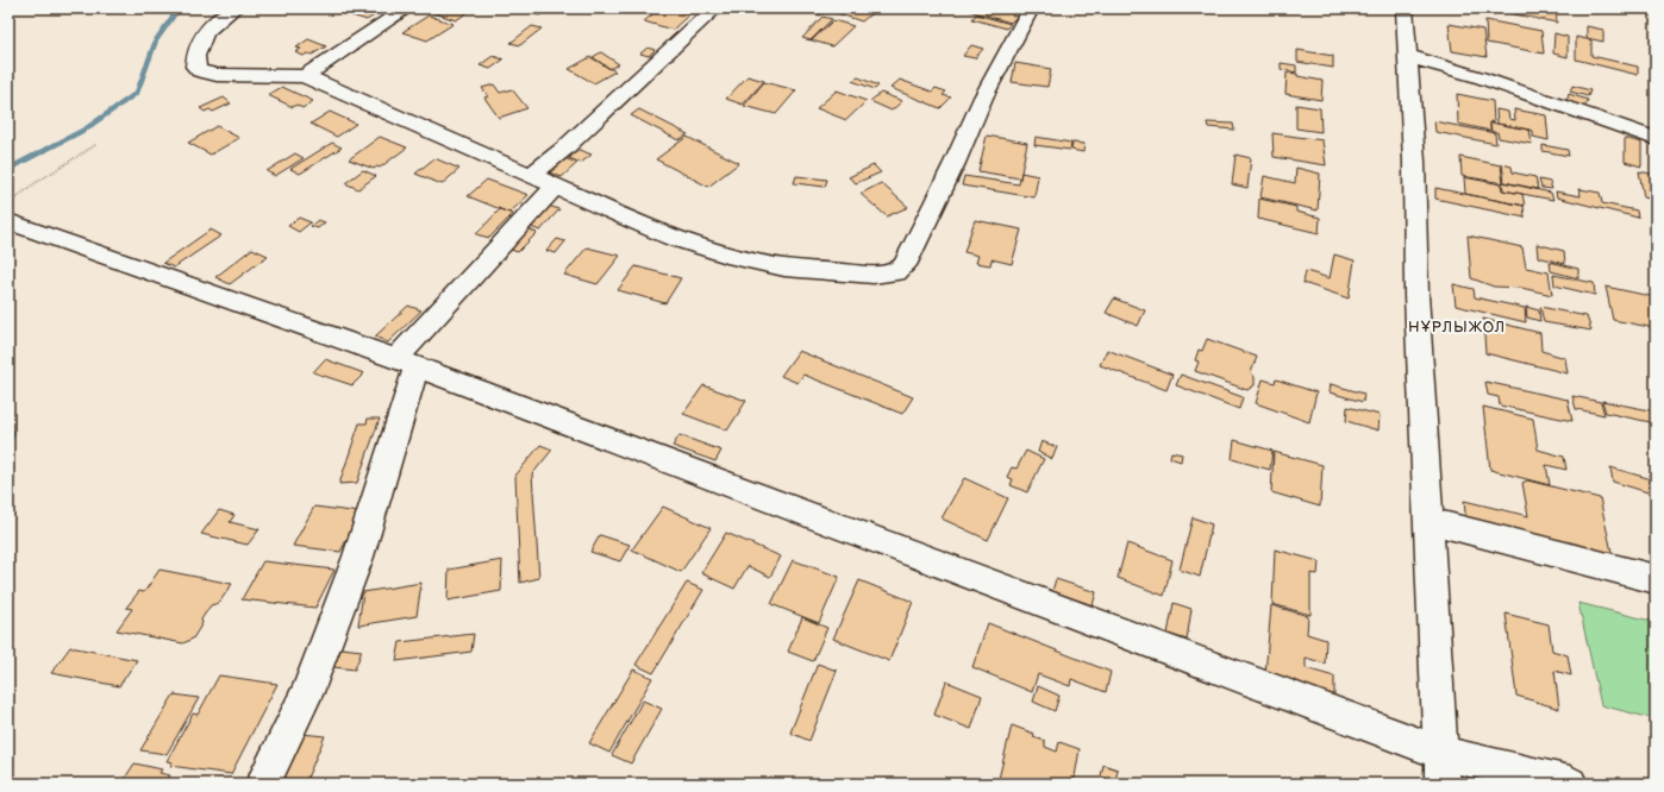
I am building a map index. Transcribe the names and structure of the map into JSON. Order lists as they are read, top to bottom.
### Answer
{
  "districts": ["НҰРЛЫЖОЛ"]
}
